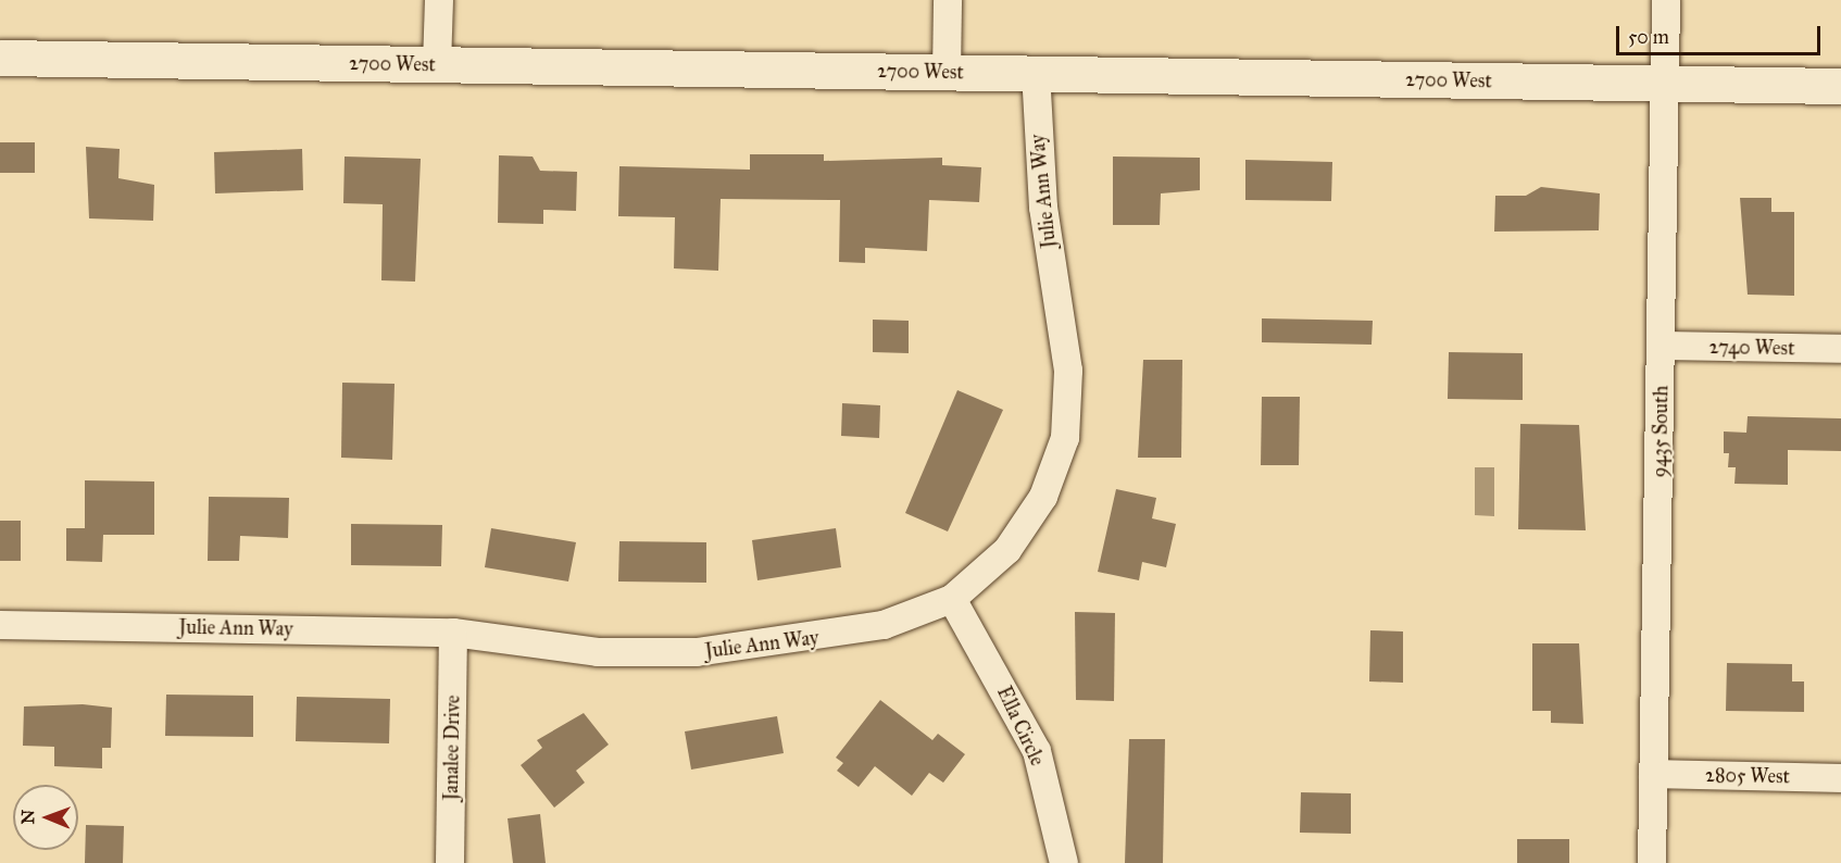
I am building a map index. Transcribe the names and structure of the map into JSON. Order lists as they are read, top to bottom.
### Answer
{
  "streets": {
    "main road": ["2700 West"],
    "street": [
      "Julie Ann Way",
      "2740 West",
      "9435 South",
      "Ella Circle",
      "Janalee Drive",
      "2805 West"
    ]
  },
  "crossings": [
    ["2700 West", "Julie Ann Way"],
    ["2700 West", "9435 South"],
    ["Julie Ann Way", "Ella Circle"],
    ["Julie Ann Way", "Janalee Drive"],
    ["2740 West", "9435 South"],
    ["9435 South", "2805 West"]
  ],
  "scale_bar": "50 m",
  "north": "left"
}
